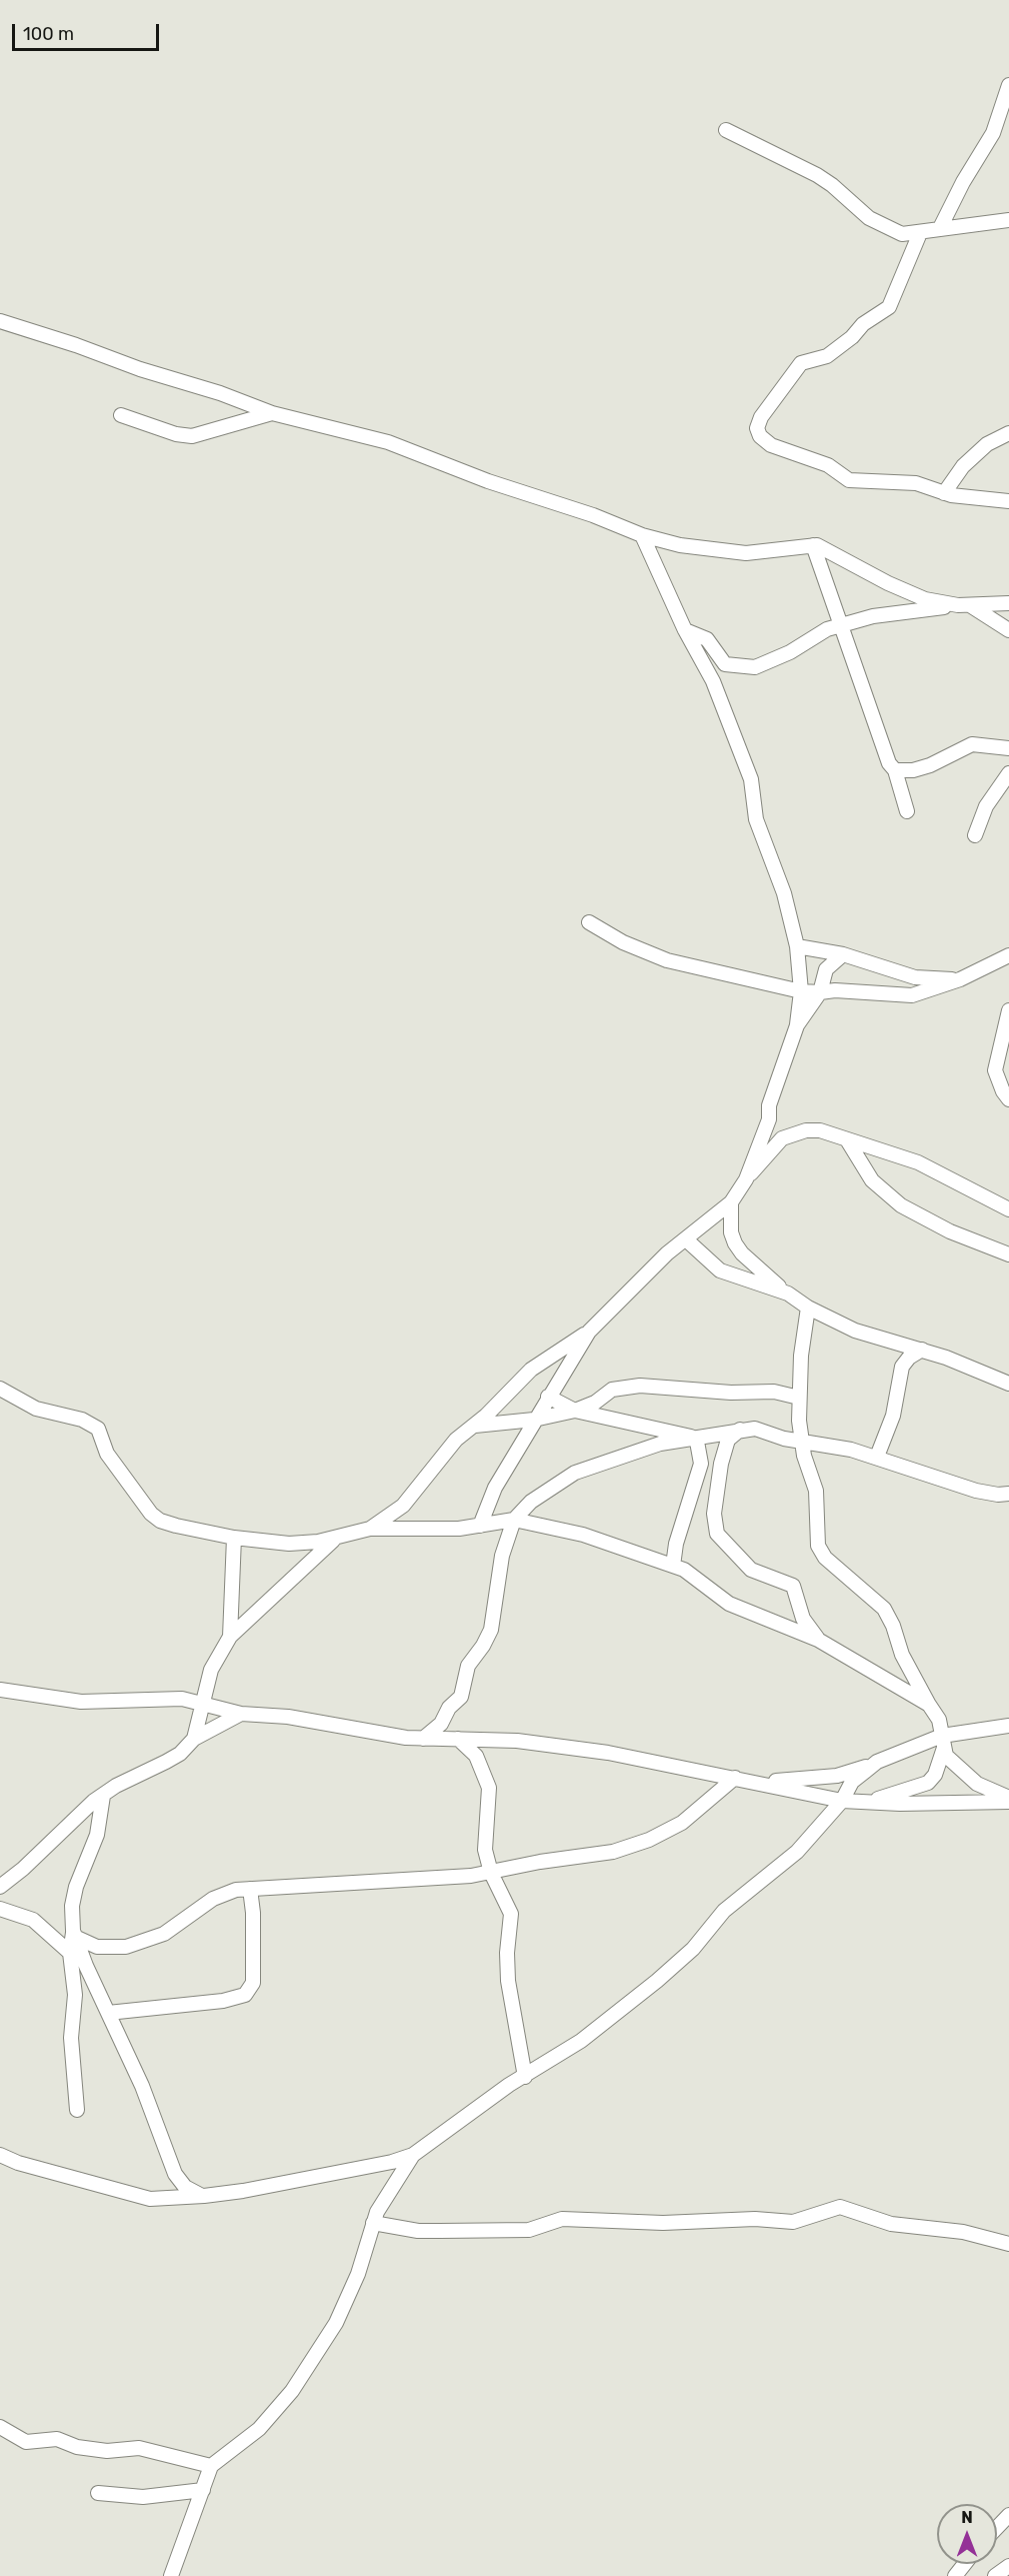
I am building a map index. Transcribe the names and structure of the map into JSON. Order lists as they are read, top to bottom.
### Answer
{
  "scale_bar": "100 m",
  "north": "top"
}
